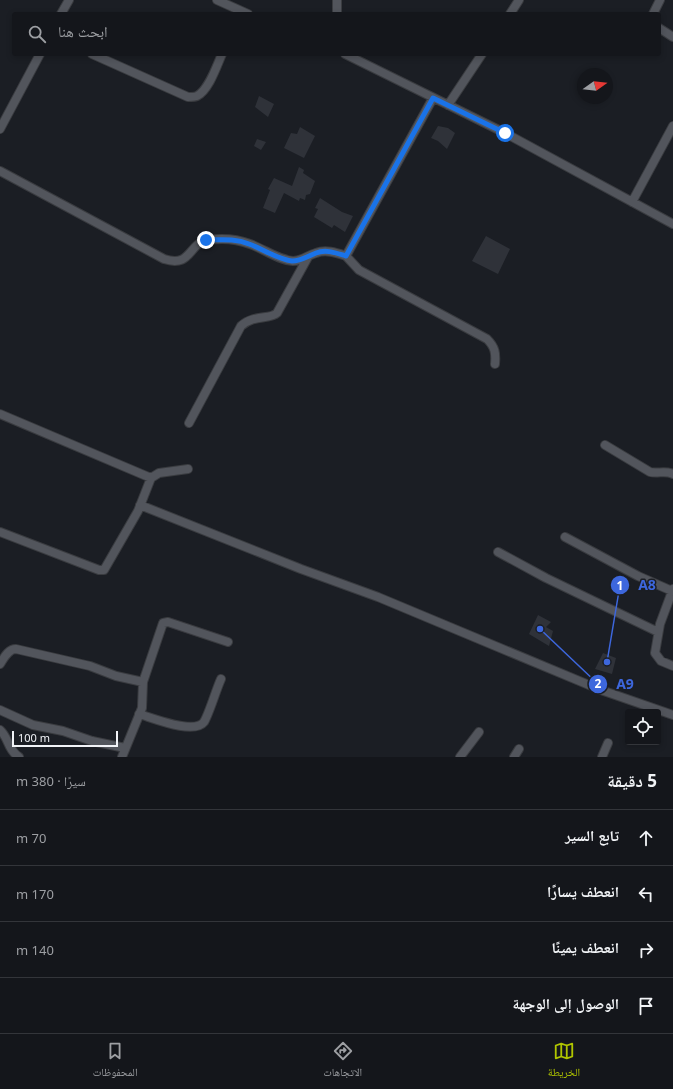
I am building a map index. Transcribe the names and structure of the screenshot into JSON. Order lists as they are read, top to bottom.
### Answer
{
  "places": ["A9", "A8"],
  "scale_bar": "100 m",
  "north": "right",
  "page": {
    "search": "ابحث هنا",
    "scale": "100 m",
    "heading": ["5 دقيقة", "سيرًا · 380 m"],
    "list": [
      ["تابع السير", "70 m"],
      ["انعطف يسارًا", "170 m"],
      ["انعطف يمينًا", "140 m"],
      "الوصول إلى الوجهة"
    ],
    "nav": ["الخريطة", "الاتجاهات", "المحفوظات"]
  }
}
